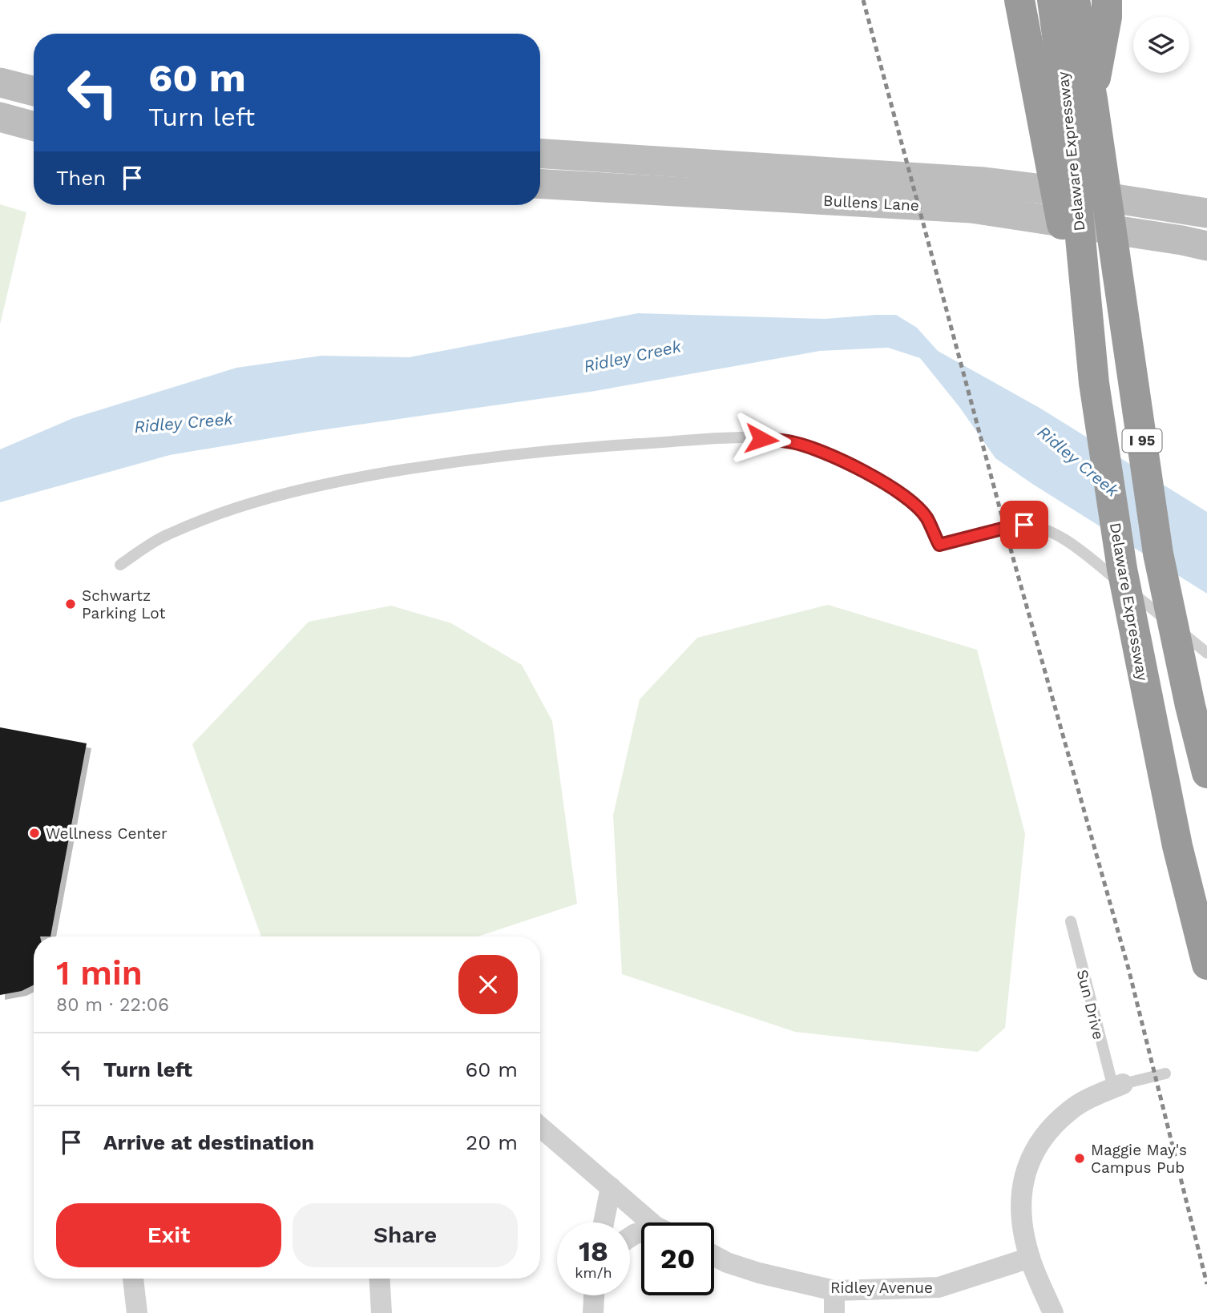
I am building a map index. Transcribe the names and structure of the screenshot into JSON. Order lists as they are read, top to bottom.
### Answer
{
  "streets": {
    "highway": ["Delaware Expressway", "I 95"],
    "street": ["Bullens Lane", "Ridley Avenue"],
    "lane": ["Sun Drive"]
  },
  "water": ["Ridley Creek"],
  "places": ["Schwartz Parking Lot", "Wellness Center", "Maggie May's Campus Pub"],
  "page": {
    "turn": ["60 m", "Turn left"],
    "then": "Then",
    "heading": ["1 min", "80 m · 22:06"],
    "list": [
      {
        "name": "Turn left",
        "value": "60 m"
      },
      {
        "name": "Arrive at destination",
        "value": "20 m"
      }
    ],
    "buttons": ["Exit", "Share"],
    "speed": "18 km/h",
    "limit": "20"
  }
}
